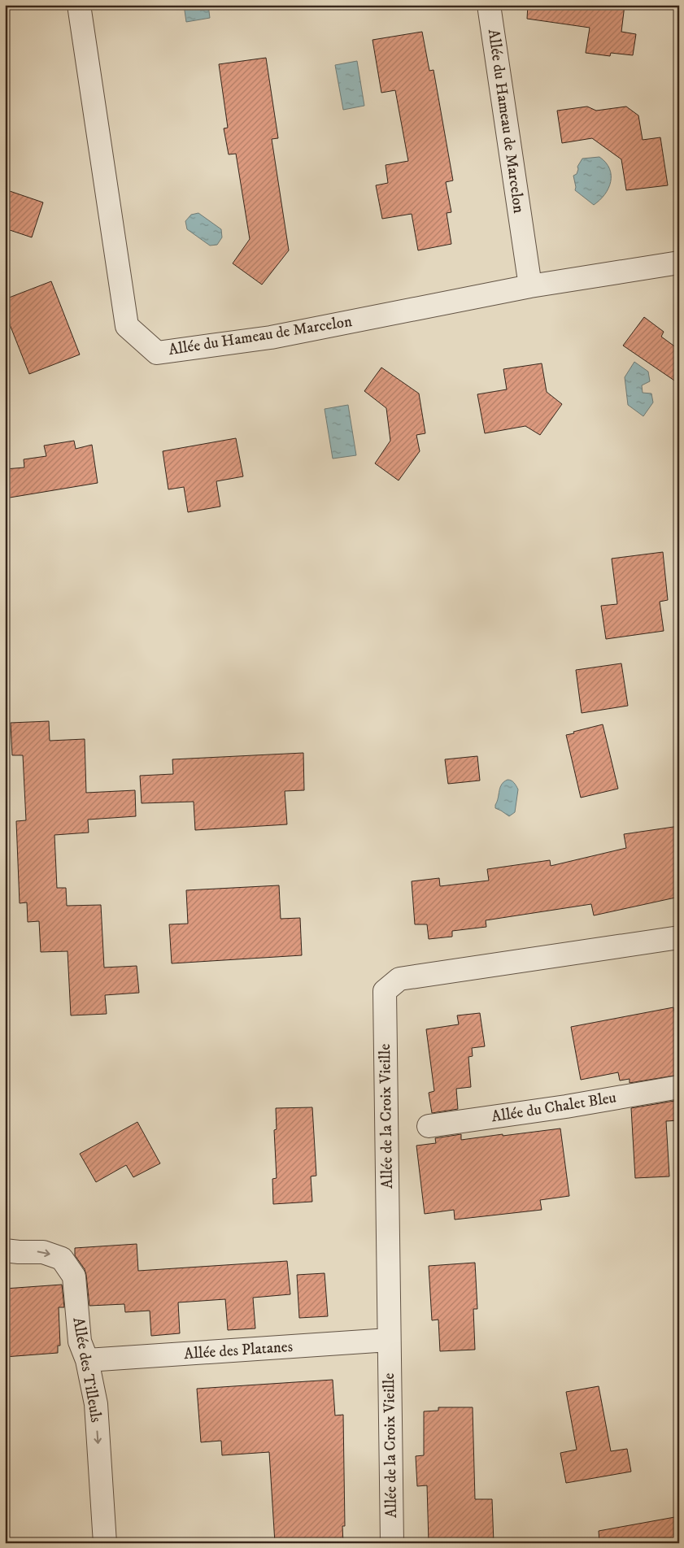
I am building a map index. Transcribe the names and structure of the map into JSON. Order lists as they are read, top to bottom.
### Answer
{
  "streets": {
    "street": [
      "Allée du Hameau de Marcelon",
      "Allée du Chalet Bleu",
      "Allée de la Croix Vieille",
      "Allée des Platanes",
      "Allée des Tilleuls"
    ]
  },
  "crossings": [
    ["Allée de la Croix Vieille", "Allée des Platanes"],
    ["Allée des Platanes", "Allée des Tilleuls"]
  ],
  "one_way": ["Allée des Tilleuls"]
}
